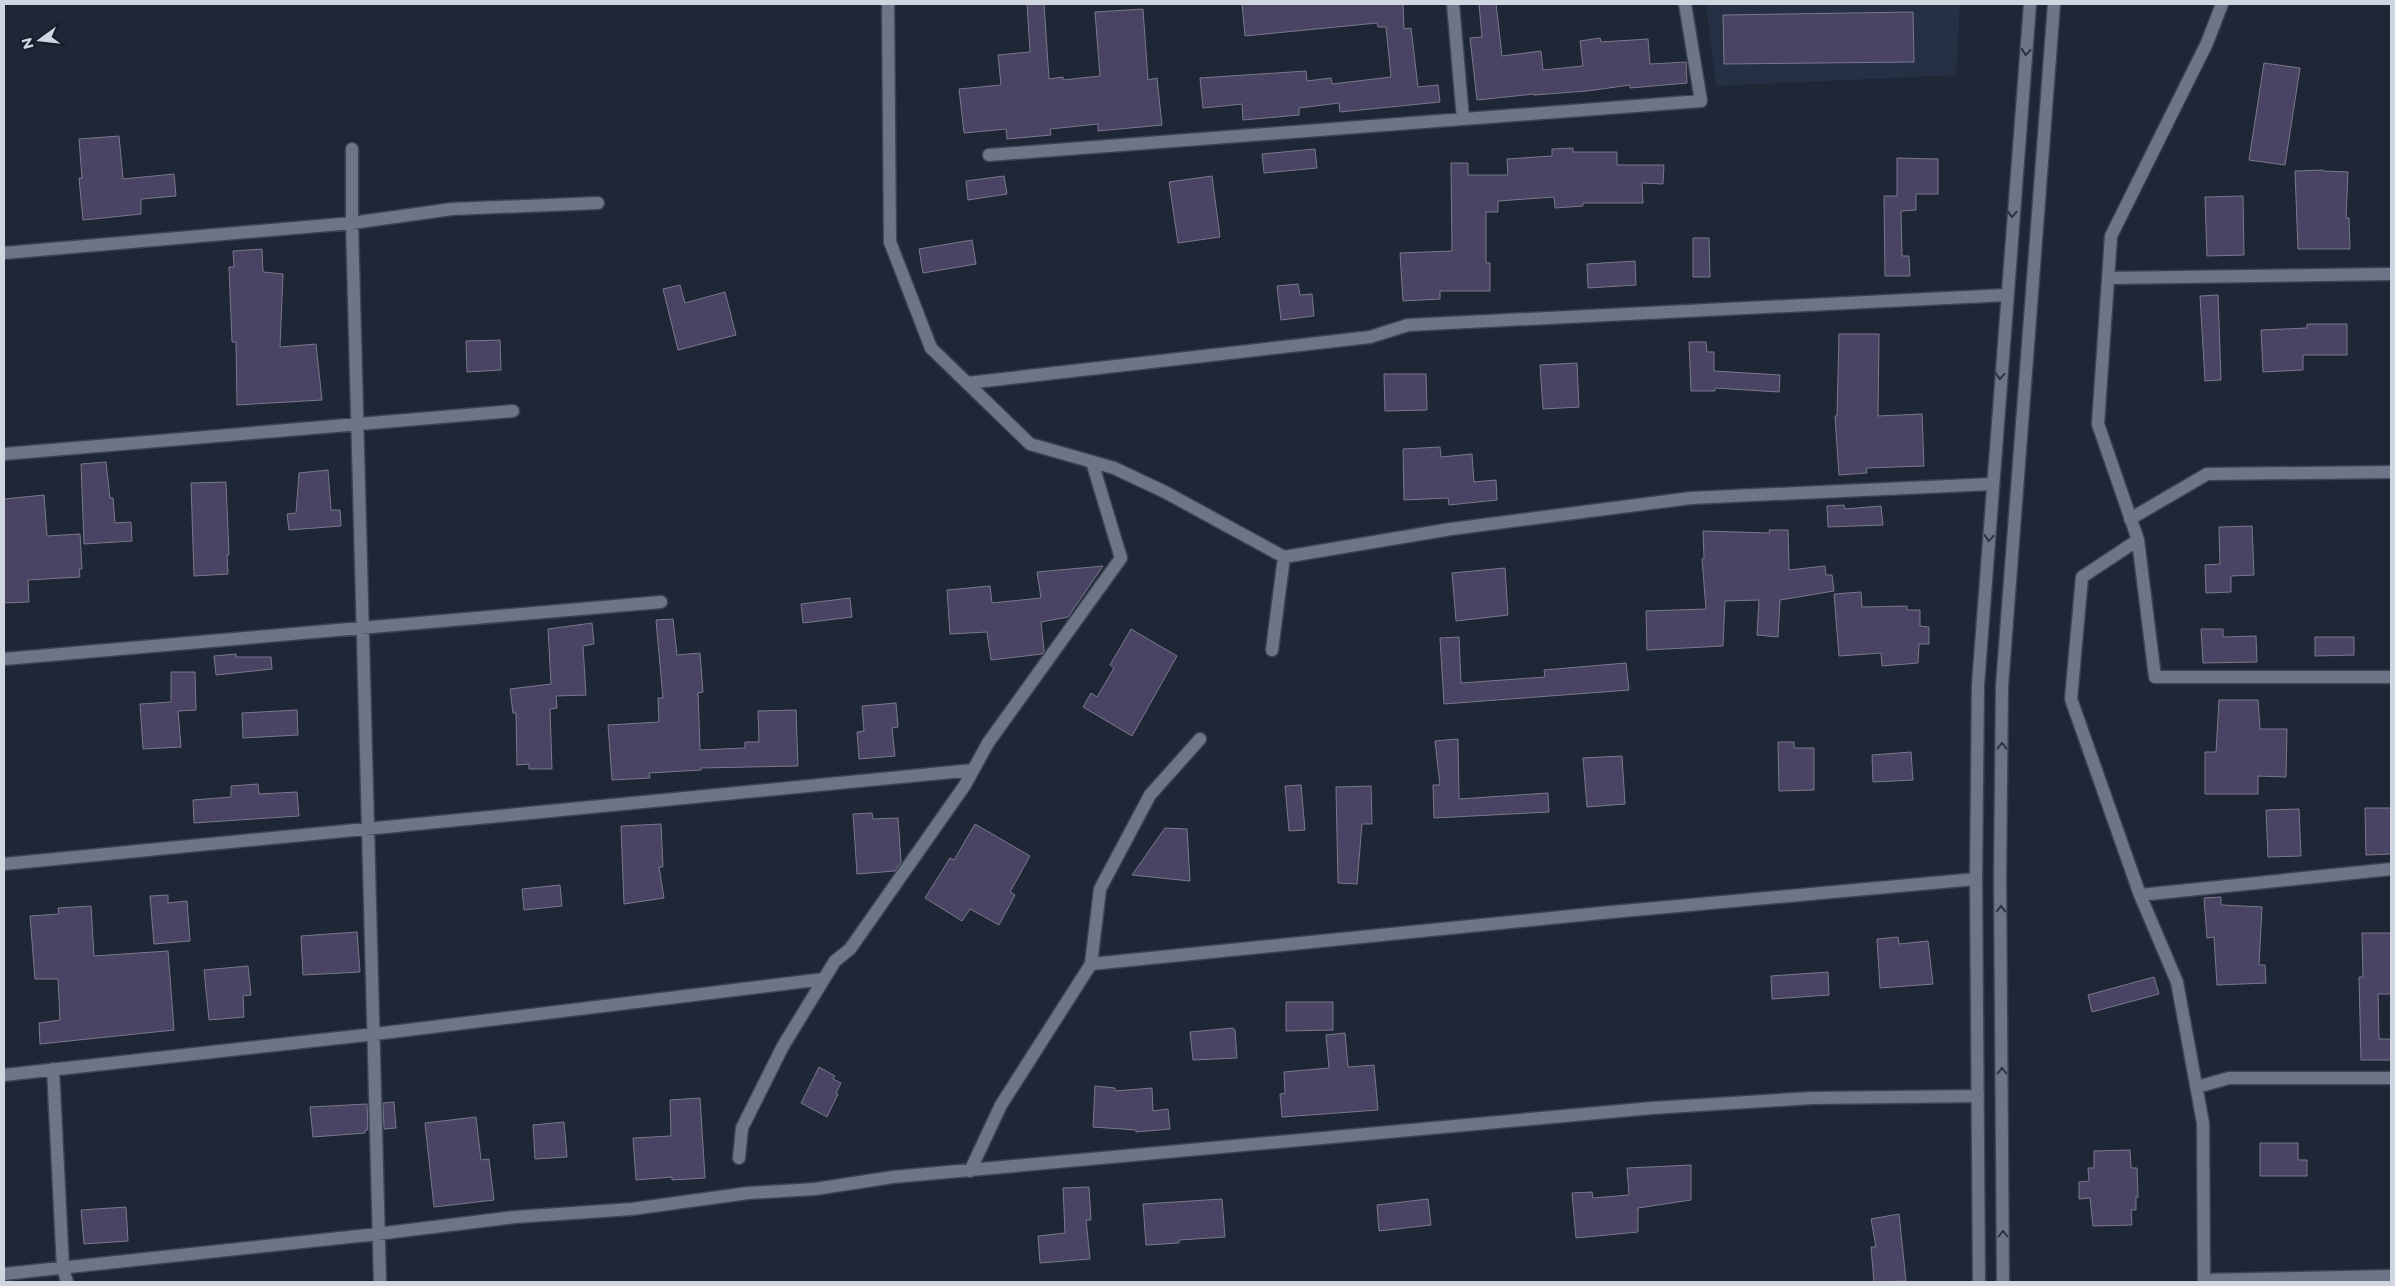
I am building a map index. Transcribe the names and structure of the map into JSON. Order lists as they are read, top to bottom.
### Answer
{
  "north": "left"
}
